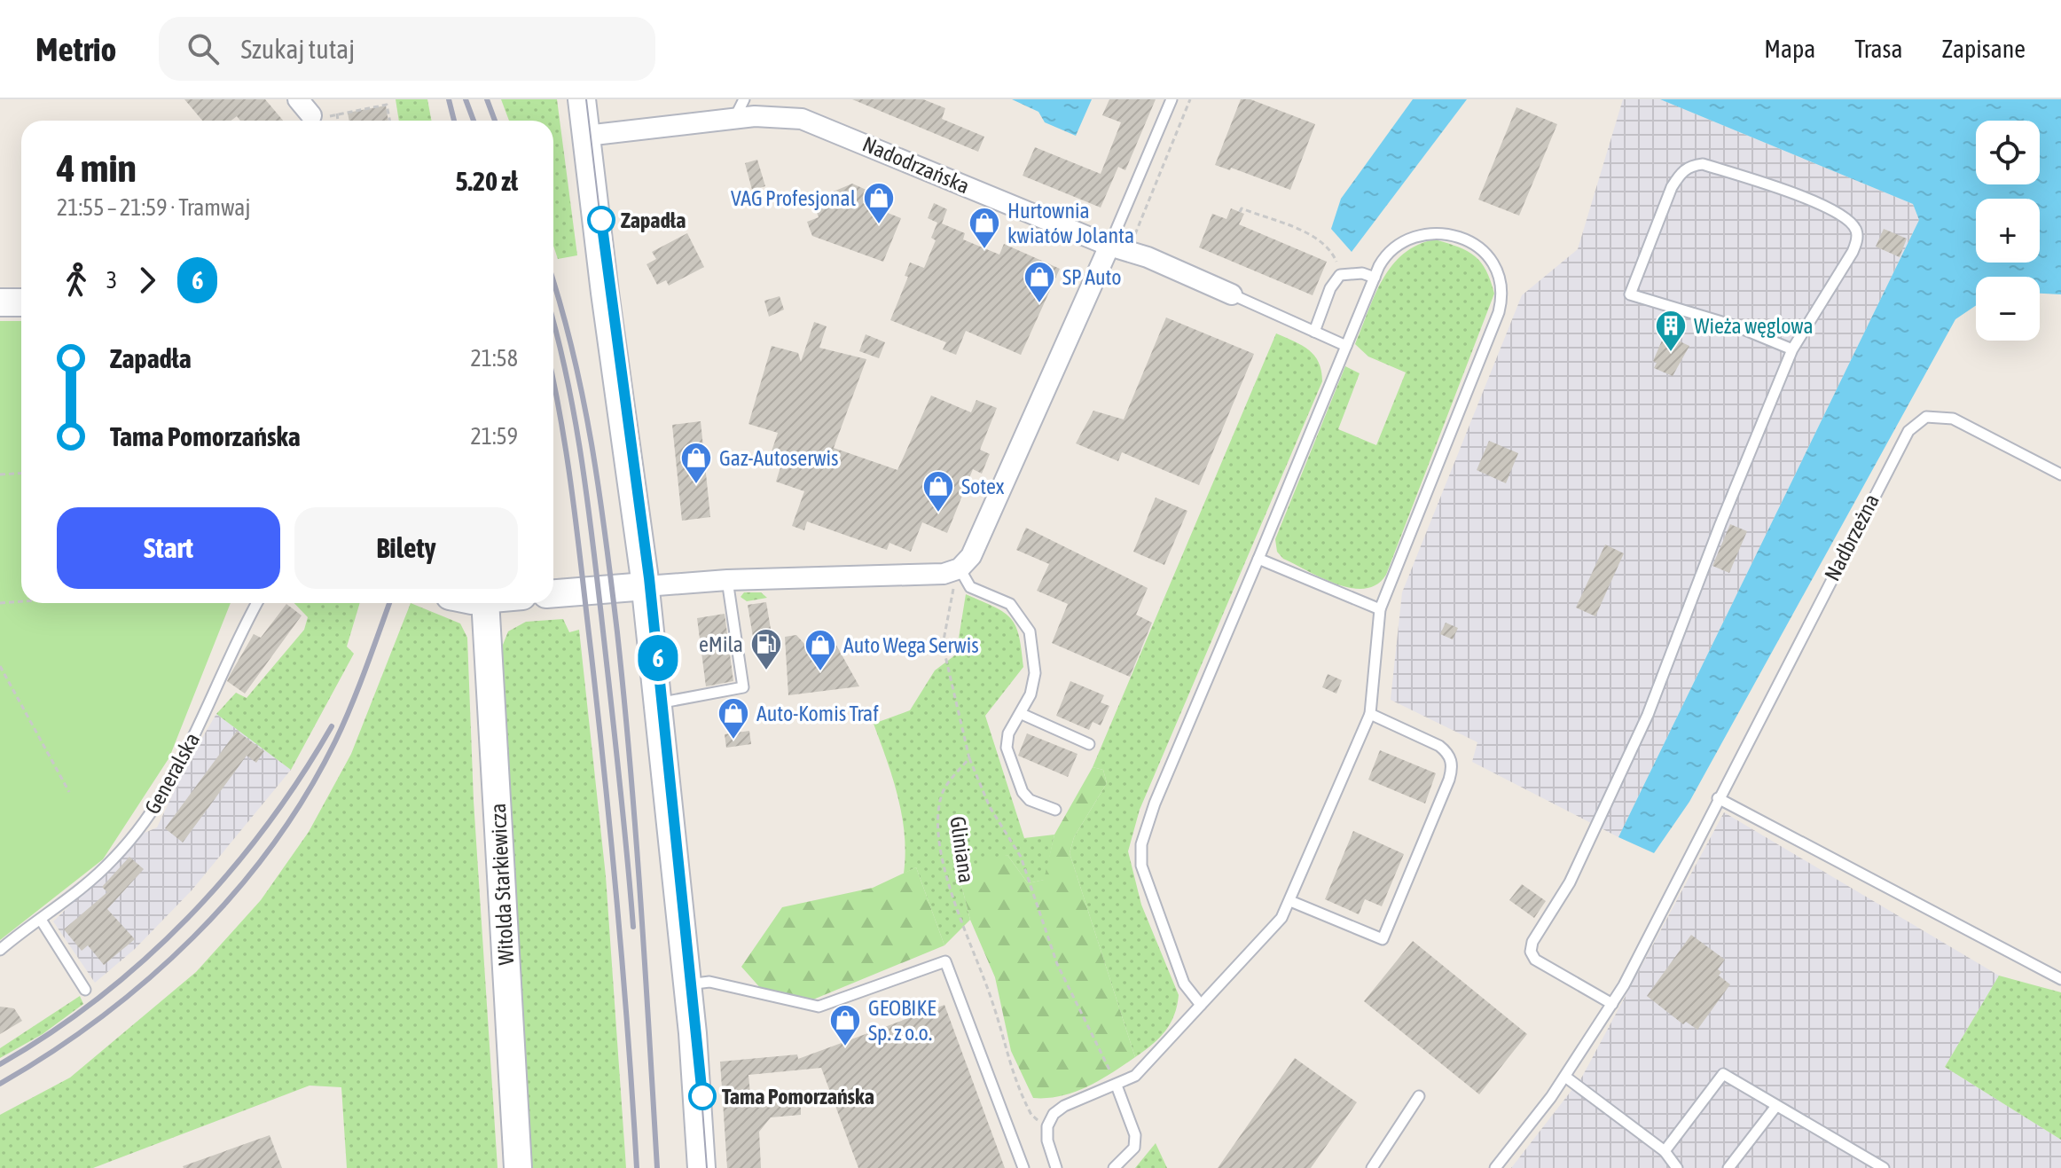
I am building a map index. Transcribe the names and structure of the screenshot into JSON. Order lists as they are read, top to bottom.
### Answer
{
  "streets": {
    "street": ["Nadodrzańska", "Witolda Starkiewicza"],
    "lane": ["Nadbrzeżna", "Generalska"],
    "path": ["Gliniana"]
  },
  "places": {
    "other": ["Zapadła", "Tama Pomorzańska"],
    "shop": [
      "VAG Profesjonal",
      "Hurtownia kwiatów Jolanta",
      "SP Auto",
      "Gaz-Autoserwis",
      "Sotex",
      "Auto Wega Serwis",
      "Auto-Komis Traf",
      "GEOBIKE Sp. z o.o."
    ],
    "building": ["Wieża węglowa"],
    "fuel station": ["eMila"]
  },
  "lines": ["tram line 6"],
  "page": {
    "header": "Metrio",
    "search": "Szukaj tutaj",
    "nav": ["Mapa", "Trasa", "Zapisane"],
    "on_map": "6",
    "map_buttons": ["+", "−"],
    "heading": ["4 min", "21:55 – 21:59 · Tramwaj", "5.20 zł"],
    "legs": ["3", "6"],
    "list": [
      {
        "name": "Zapadła",
        "value": "21:58"
      },
      {
        "name": "Tama Pomorzańska",
        "value": "21:59"
      }
    ],
    "buttons": ["Start", "Bilety"]
  }
}
